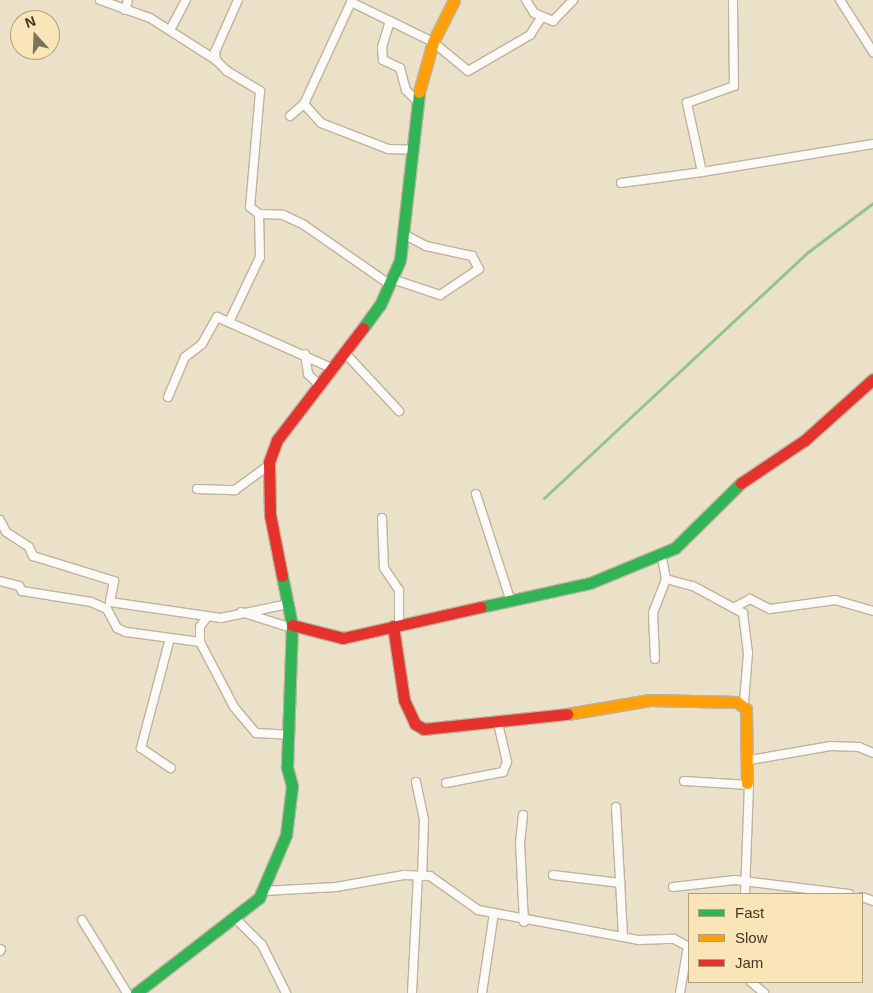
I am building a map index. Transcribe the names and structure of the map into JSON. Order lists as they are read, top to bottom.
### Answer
{
  "legend": ["Fast", "Slow", "Jam"],
  "north": "top"
}
